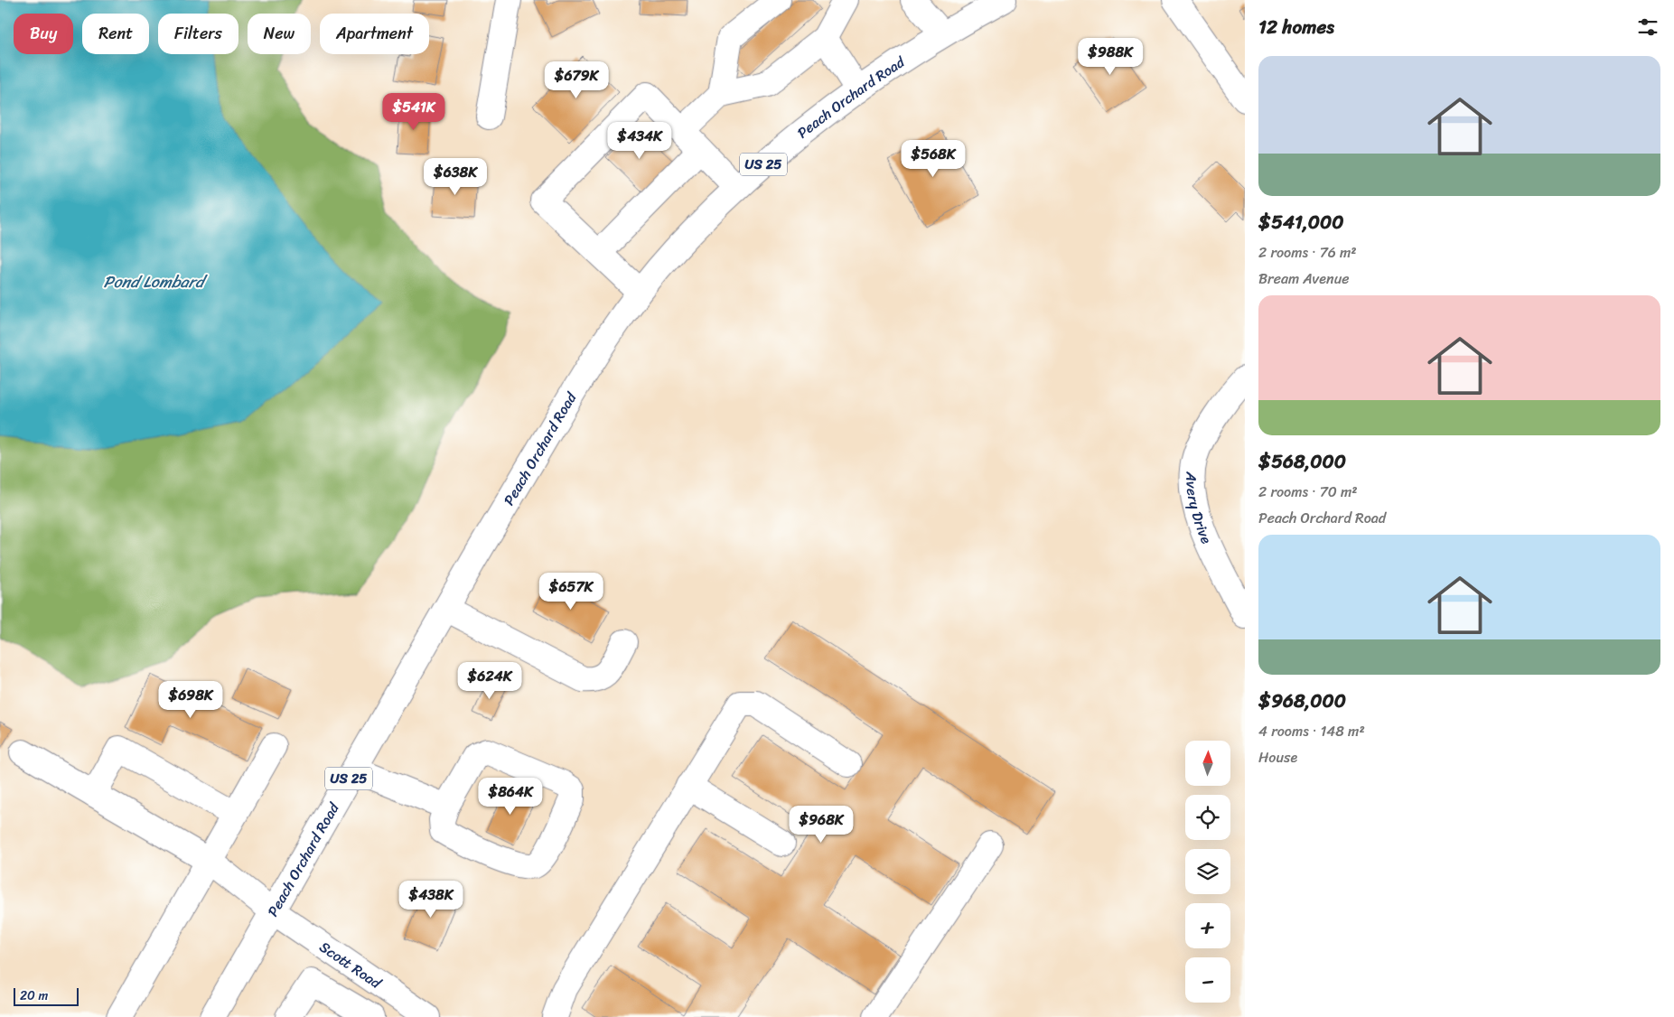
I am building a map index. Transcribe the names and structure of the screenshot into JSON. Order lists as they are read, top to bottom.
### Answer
{
  "streets": {
    "main road": [
      "Peach Orchard Road",
      "US 25",
      "Avery Drive",
      "Scott Road"
    ]
  },
  "crossings": [
    ["Peach Orchard Road", "Scott Road"]
  ],
  "water": ["Pond Lombard"],
  "scale_bar": "20 m",
  "north": "top",
  "page": {
    "heading": "12 homes",
    "chip": [
      "Buy",
      "Rent",
      "Filters",
      "New",
      "Apartment"
    ],
    "price": [
      "$988K",
      "$679K",
      "$541K",
      "$434K",
      "$568K",
      "$638K",
      "$657K",
      "$624K",
      "$698K",
      "$864K",
      "$968K",
      "$438K"
    ],
    "list": [
      {
        "name": "$541,000",
        "note": "2 rooms · 76 m² · Bream Avenue"
      },
      {
        "name": "$568,000",
        "note": "2 rooms · 70 m² · Peach Orchard Road"
      },
      {
        "name": "$968,000",
        "note": "4 rooms · 148 m² · House"
      }
    ],
    "map_buttons": ["+", "−"],
    "scale": "20 m"
  }
}
